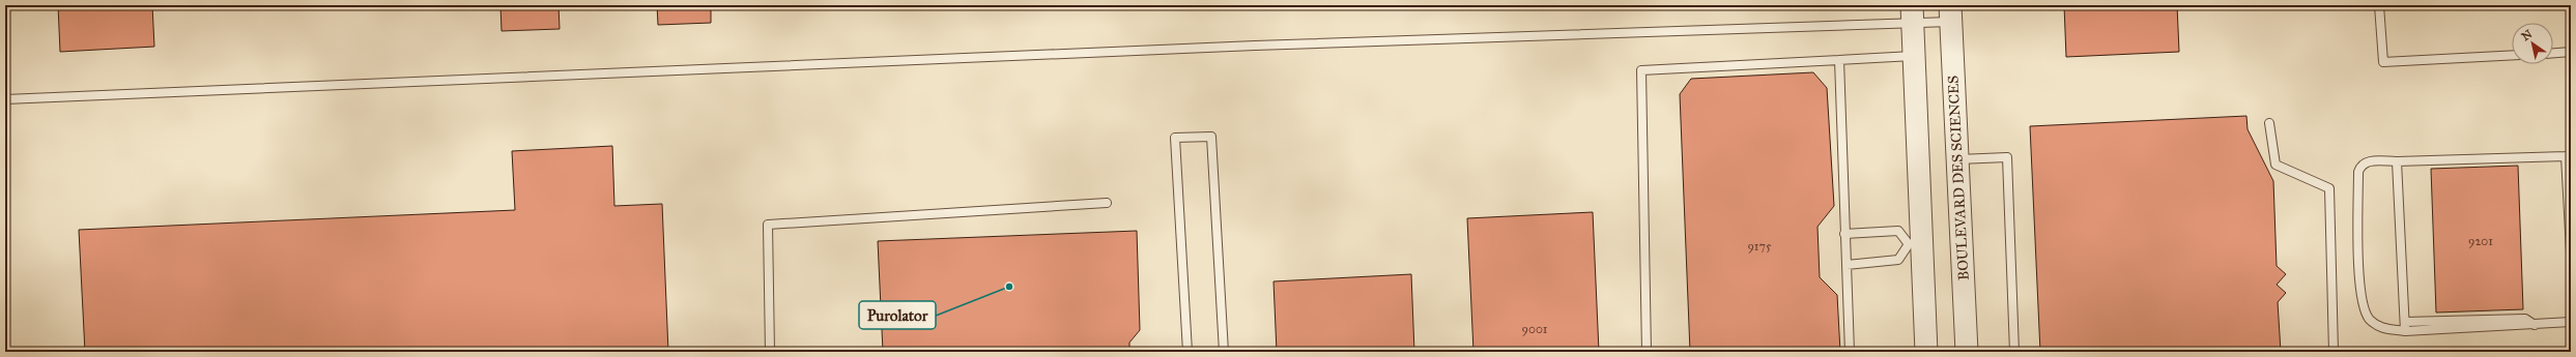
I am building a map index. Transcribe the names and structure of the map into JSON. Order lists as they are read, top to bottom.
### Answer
{
  "streets": {
    "street": ["BOULEVARD DES SCIENCES"]
  },
  "places": ["Purolator"],
  "house_numbers": ["9201", "9175", "9001"],
  "north": "top left"
}
